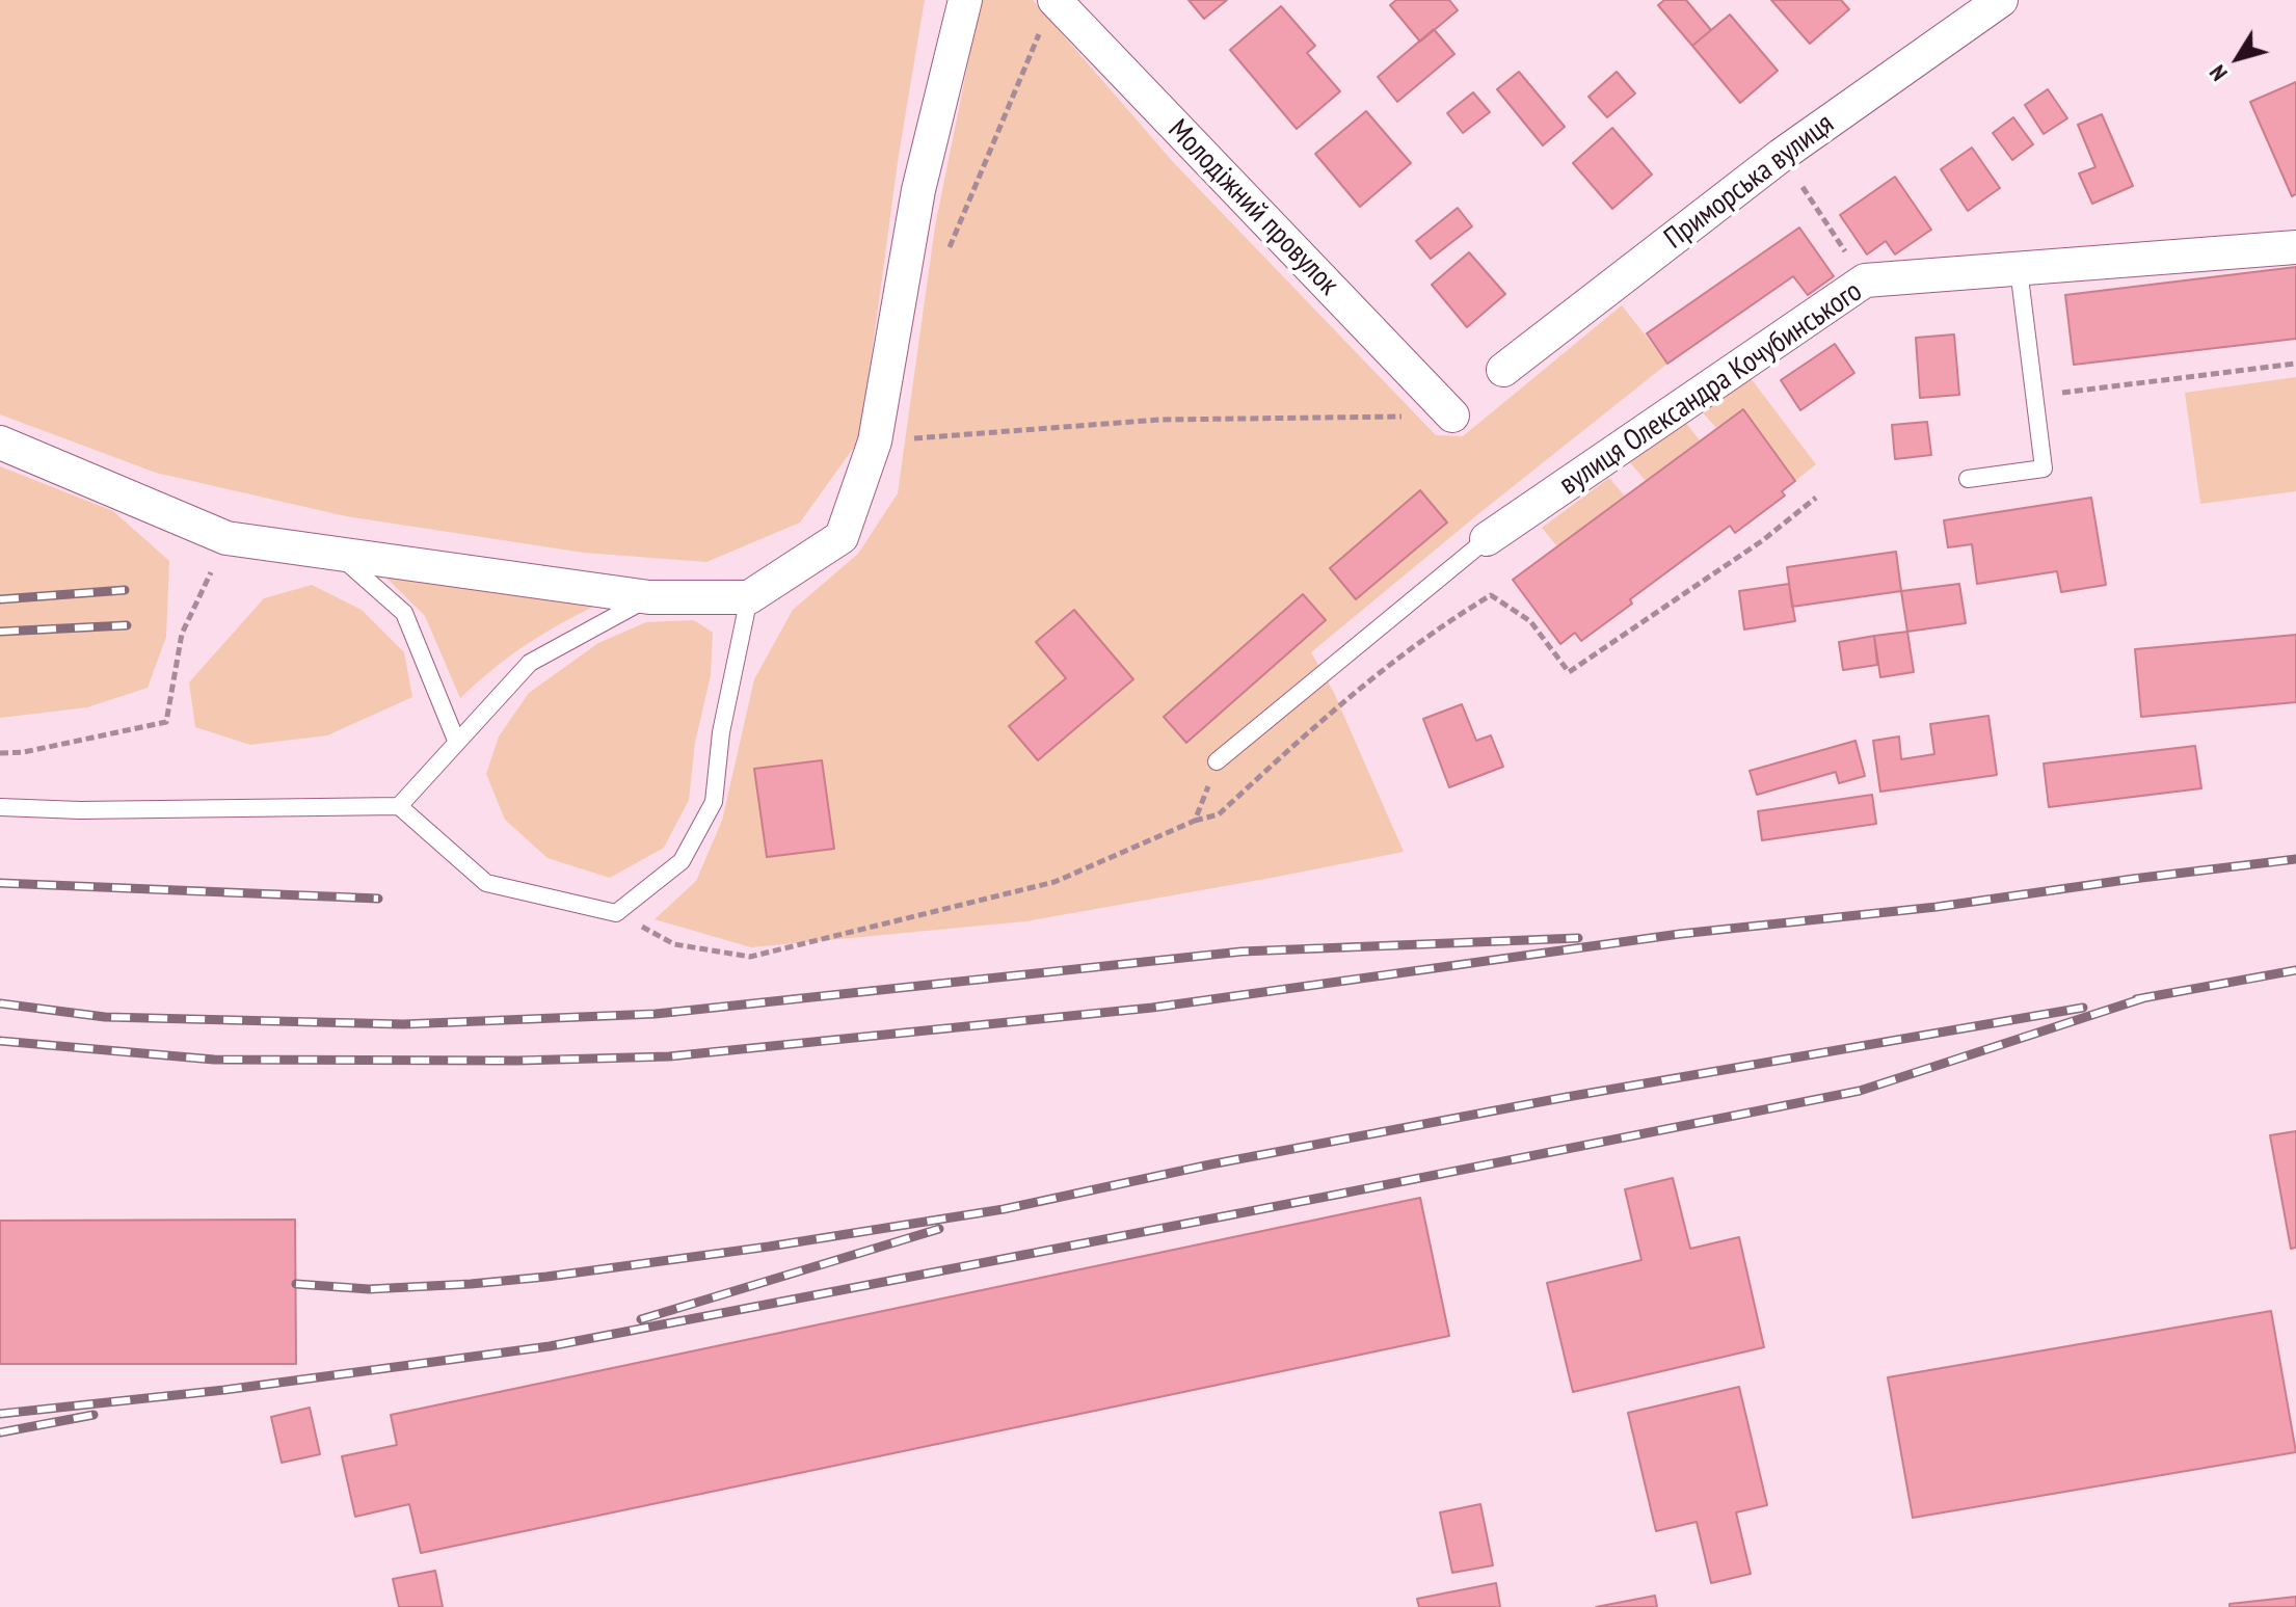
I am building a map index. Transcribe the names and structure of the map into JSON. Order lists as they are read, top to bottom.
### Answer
{
  "streets": {
    "street": ["Приморська вулиця", "Молодіжний провулок", "вулиця Олександра Кочубинського"]
  },
  "north": "bottom left"
}
